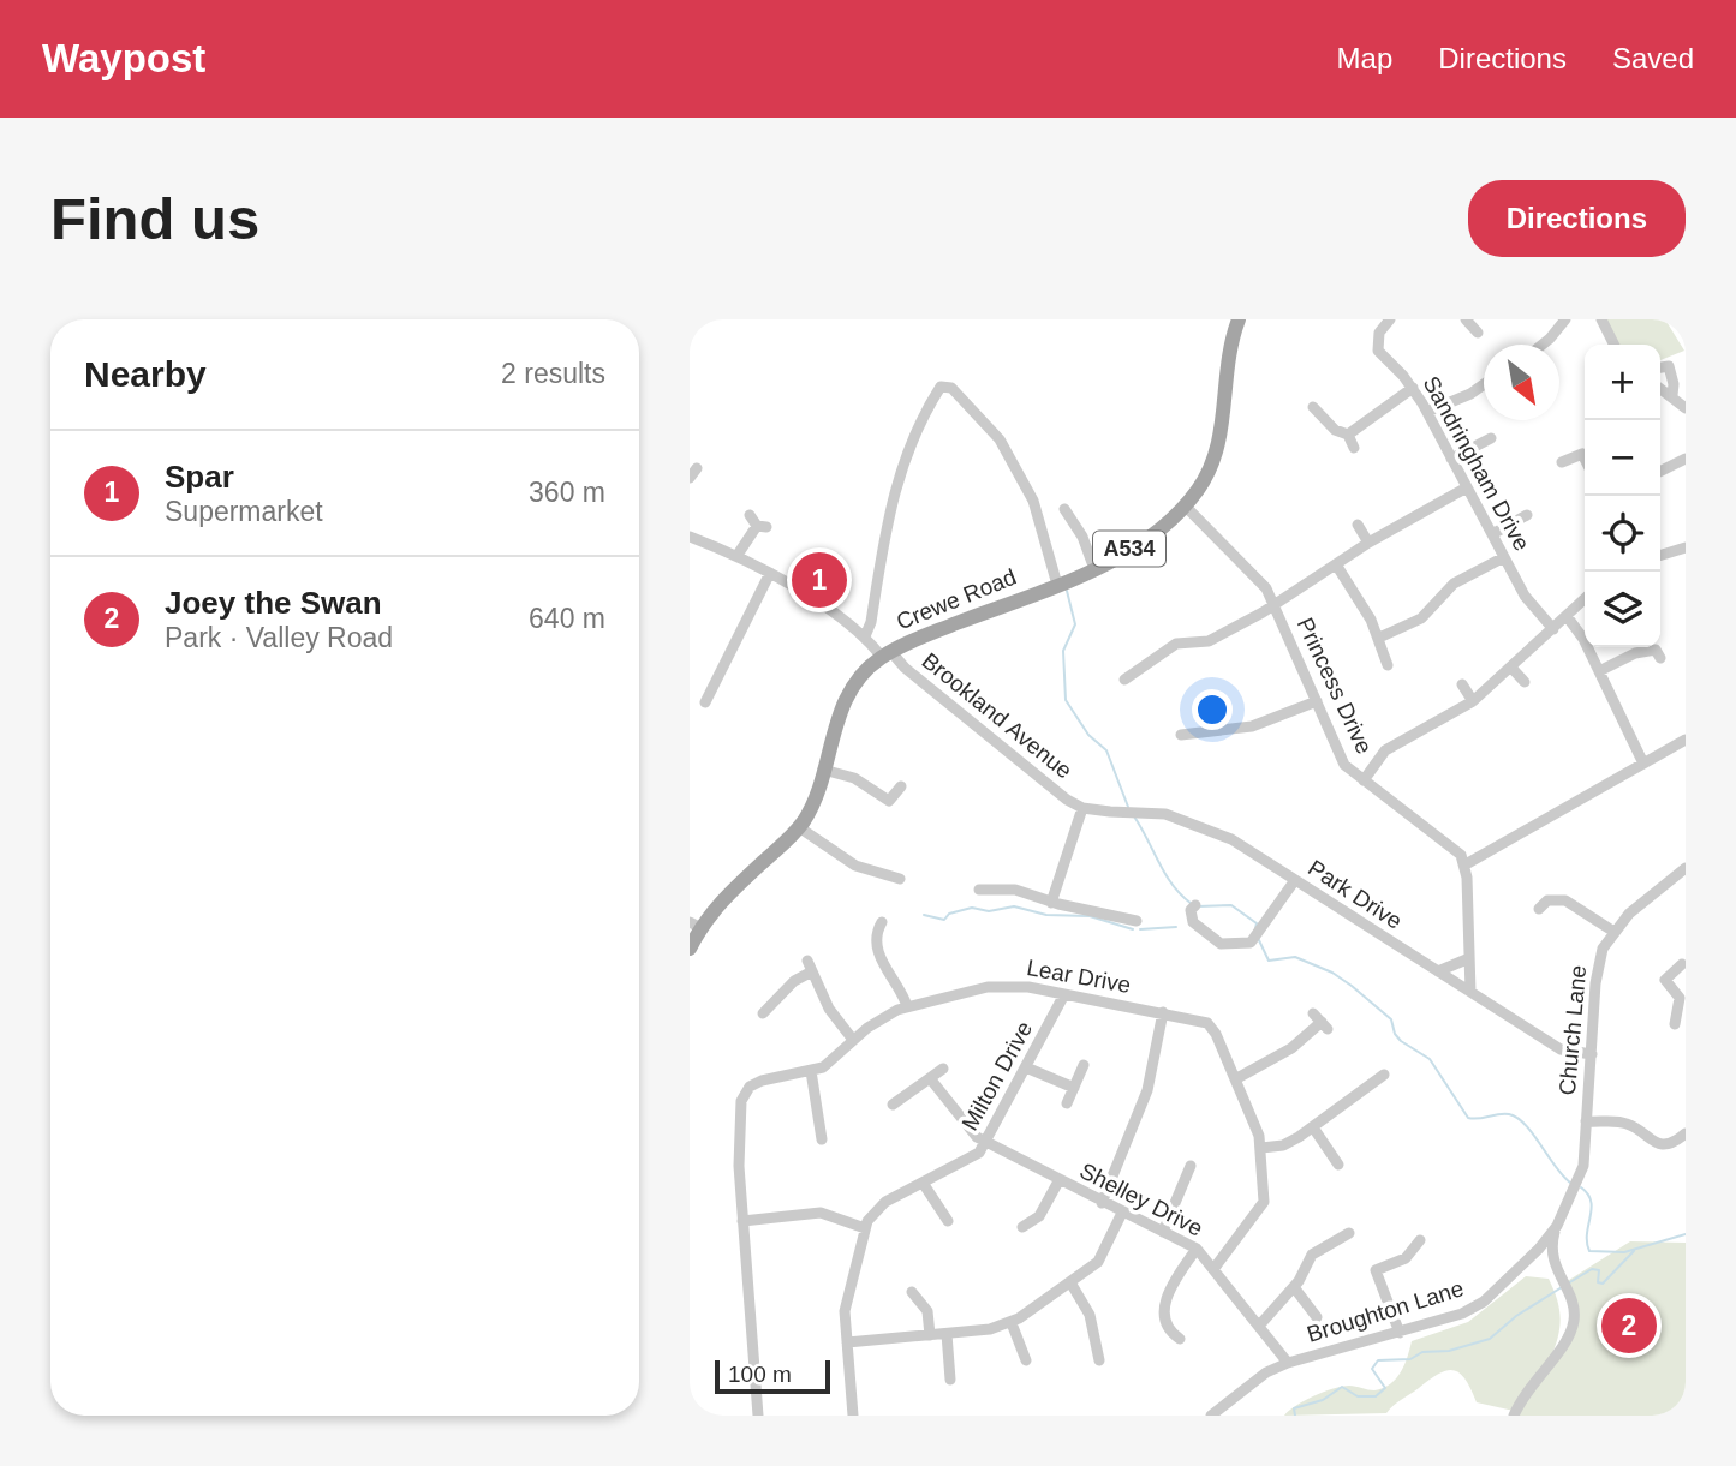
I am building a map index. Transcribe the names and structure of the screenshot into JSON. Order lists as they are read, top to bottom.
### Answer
{
  "streets": {
    "main road": ["A534", "Crewe Road"],
    "street": [
      "Sandringham Drive",
      "Princess Drive",
      "Brookland Avenue",
      "Park Drive",
      "Lear Drive",
      "Church Lane",
      "Milton Drive",
      "Shelley Drive",
      "Broughton Lane"
    ]
  },
  "crossings": [
    ["Crewe Road", "Princess Drive"],
    ["Crewe Road", "Brookland Avenue"],
    ["Brookland Avenue", "Park Drive"],
    ["Park Drive", "Church Lane"],
    ["Lear Drive", "Milton Drive"],
    ["Lear Drive", "Shelley Drive"],
    ["Church Lane", "Broughton Lane"],
    ["Milton Drive", "Shelley Drive"],
    ["Shelley Drive", "Broughton Lane"]
  ],
  "scale_bar": "100 m",
  "north": "bottom right",
  "page": {
    "header": "Waypost",
    "nav": ["Map", "Directions", "Saved"],
    "buttons": "Directions",
    "title": "Find us",
    "heading": ["Nearby", "2 results"],
    "map_buttons": ["+", "−"],
    "list": [
      {
        "mark": "1",
        "name": "Spar",
        "note": "Supermarket",
        "value": "360 m"
      },
      {
        "mark": "2",
        "name": "Joey the Swan",
        "note": "Park · Valley Road",
        "value": "640 m"
      }
    ],
    "pins": ["1", "2"],
    "scale": "100 m"
  }
}
